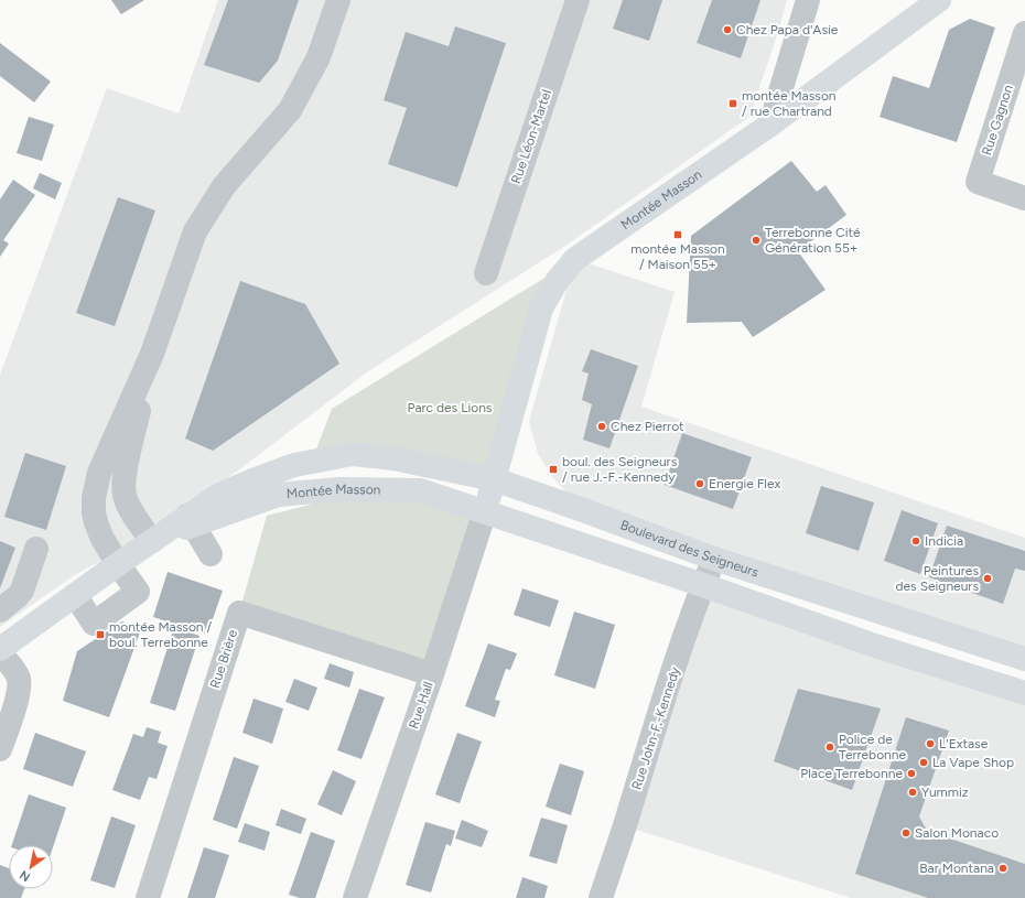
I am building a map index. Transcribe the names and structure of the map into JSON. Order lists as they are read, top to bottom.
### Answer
{
  "streets": {
    "main road": ["Montée Masson", "Boulevard des Seigneurs"],
    "street": [
      "Rue Gagnon",
      "Rue Léon-Martel",
      "Rue Brière",
      "Rue Hall",
      "Rue John-F.-Kennedy"
    ]
  },
  "crossings": [
    ["Montée Masson", "Boulevard des Seigneurs"],
    ["Montée Masson", "Rue Hall"],
    ["Boulevard des Seigneurs", "Rue John-F.-Kennedy"],
    ["Rue Brière", "Rue Hall"]
  ],
  "parks": ["Parc des Lions"],
  "places": {
    "other": [
      "Chez Papa d'Asie",
      "Terrebonne Cité Génération 55+",
      "Chez Pierrot",
      "Energie Flex",
      "Indicia",
      "Peintures des Seigneurs",
      "L'Extase",
      "Police de Terrebonne",
      "La Vape Shop",
      "Place Terrebonne",
      "Yummiz",
      "Salon Monaco",
      "Bar Montana"
    ],
    "transit": [
      "montée Masson / rue Chartrand",
      "montée Masson / Maison 55+",
      "boul. des Seigneurs / rue J.-F.-Kennedy",
      "montée Masson / boul. Terrebonne"
    ]
  },
  "north": "bottom left"
}
